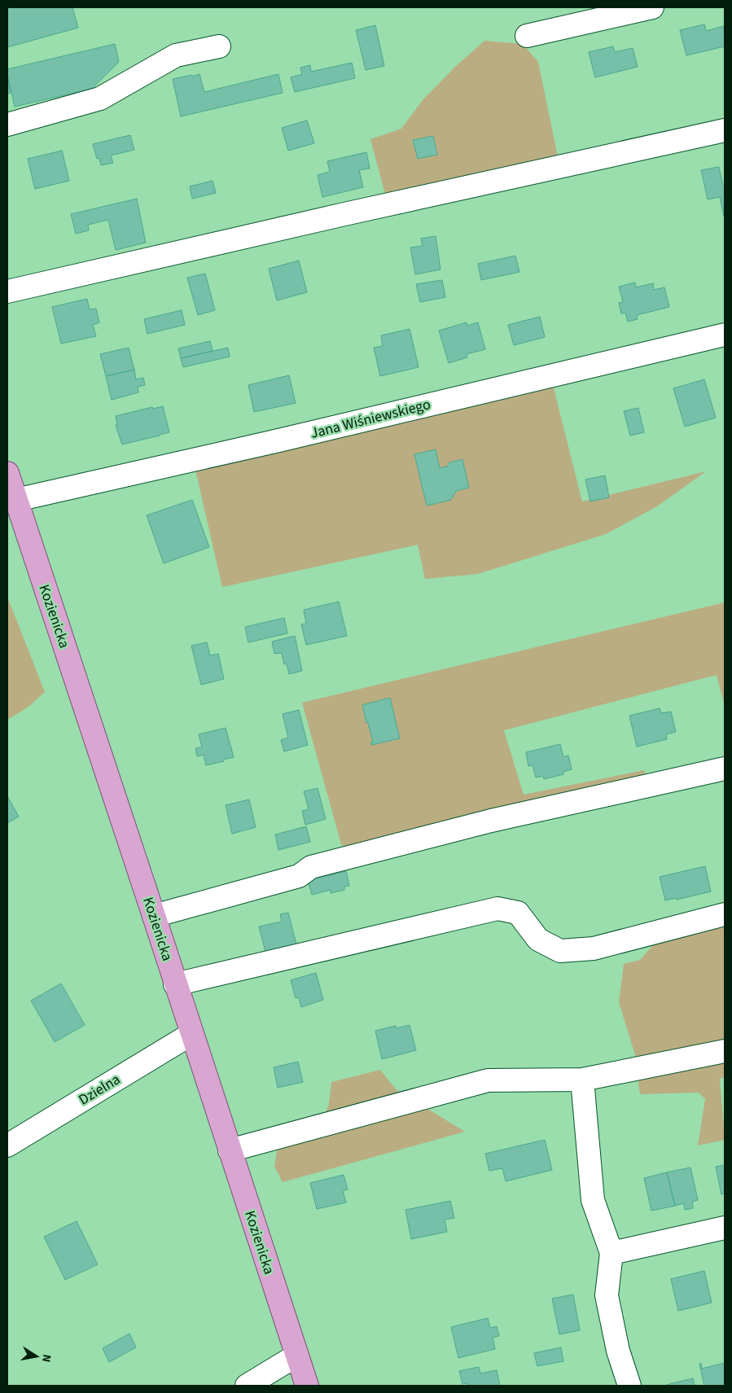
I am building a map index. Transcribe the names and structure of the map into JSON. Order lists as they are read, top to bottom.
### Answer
{
  "streets": {
    "main road": ["Kozienicka"],
    "street": ["Jana Wiśniewskiego", "Dzielna"]
  },
  "crossings": [
    ["Jana Wiśniewskiego", "Kozienicka"],
    ["Kozienicka", "Dzielna"]
  ],
  "north": "right"
}
